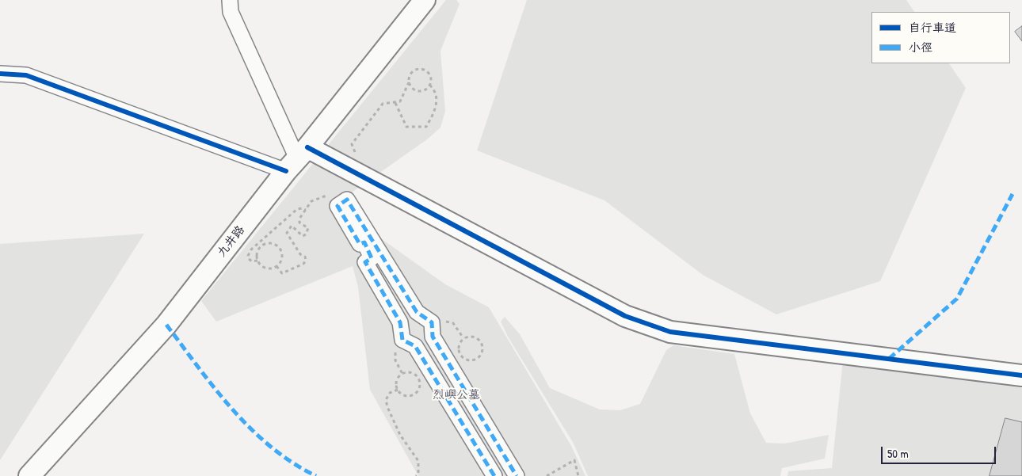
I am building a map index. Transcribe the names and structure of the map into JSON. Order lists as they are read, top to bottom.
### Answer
{
  "streets": {
    "street": ["九井路"]
  },
  "parks": ["烈嶼公墓"],
  "legend": ["自行車道", "小徑"],
  "scale_bar": "50 m"
}
